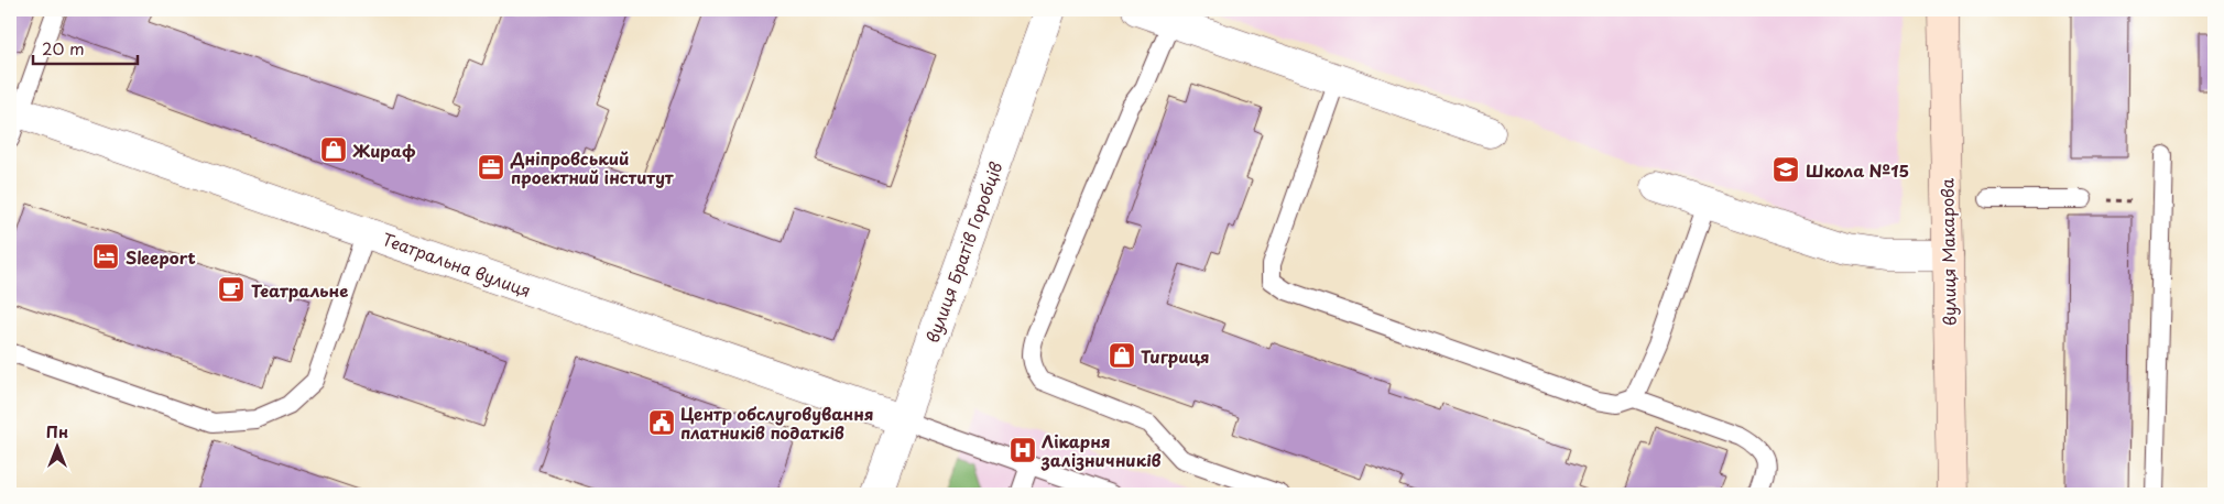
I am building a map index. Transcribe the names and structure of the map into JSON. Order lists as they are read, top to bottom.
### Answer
{
  "streets": {
    "street": ["вулиця Братів Горобців", "вулиця Макарова", "Театральна вулиця"]
  },
  "crossings": [
    ["вулиця Братів Горобців", "Театральна вулиця"]
  ],
  "places": {
    "shop": ["Жираф", "Тигриця"],
    "office": ["Дніпровський проектний інститут"],
    "school or university": ["Школа №15"],
    "hotel": ["Sleeport"],
    "cafe": ["Театральне"],
    "public building": ["Центр обслуговування платників податків"],
    "hospital": ["Лікарня залізничників"]
  },
  "scale_bar": "20 m",
  "north": "top"
}
